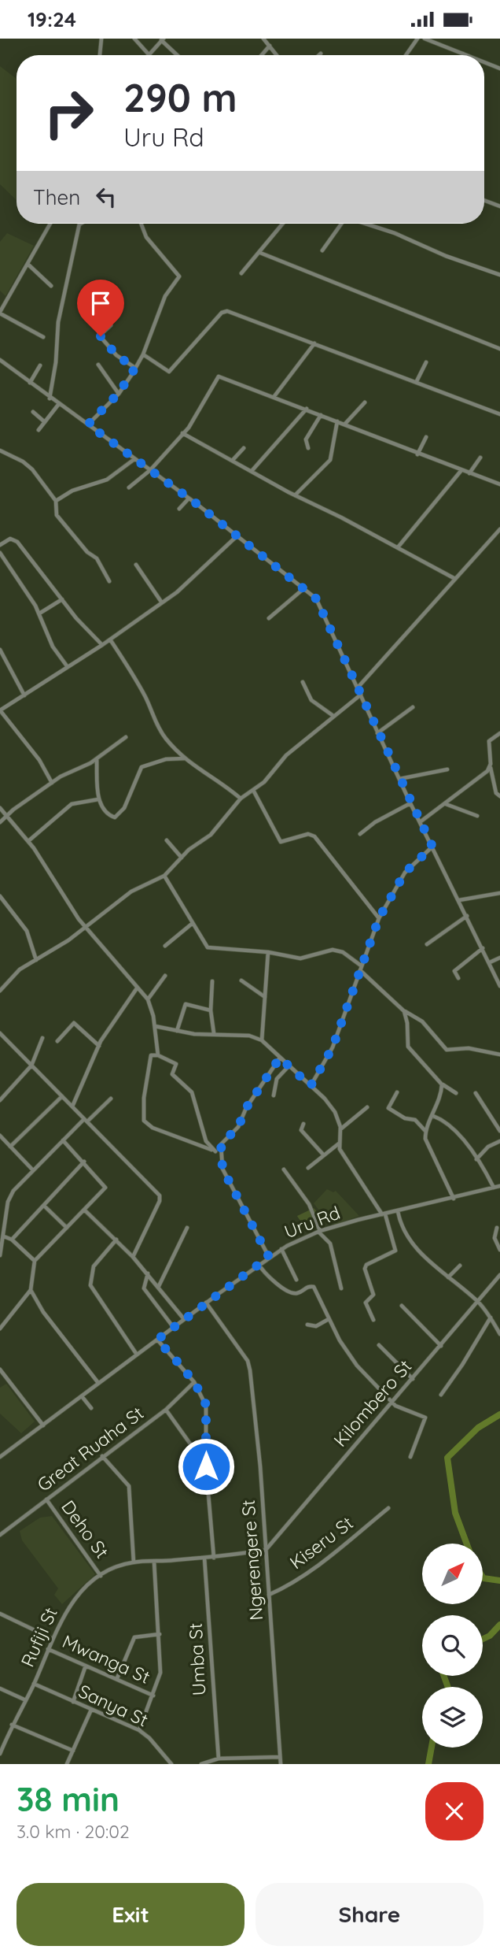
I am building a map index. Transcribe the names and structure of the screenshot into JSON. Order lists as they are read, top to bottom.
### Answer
{
  "streets": {
    "street": [
      "Uru Rd",
      "Kilombero St",
      "Great Ruaha St",
      "Deho St",
      "Kiseru St",
      "Ngerengere St",
      "Rufiji St",
      "Mwanga St",
      "Umba St",
      "Sanya St"
    ]
  },
  "crossings": [
    ["Uru Rd", "Ngerengere St"],
    ["Kilombero St", "Ngerengere St"],
    ["Kilombero St", "Rufiji St"],
    ["Great Ruaha St", "Deho St"],
    ["Deho St", "Rufiji St"],
    ["Kiseru St", "Ngerengere St"],
    ["Ngerengere St", "Rufiji St"],
    ["Rufiji St", "Mwanga St"],
    ["Rufiji St", "Umba St"],
    ["Rufiji St", "Sanya St"]
  ],
  "north": "top right",
  "page": {
    "status": "19:24",
    "turn": ["290 m", "Uru Rd"],
    "then": "Then",
    "heading": ["38 min", "3.0 km · 20:02"],
    "buttons": ["Exit", "Share"]
  }
}
